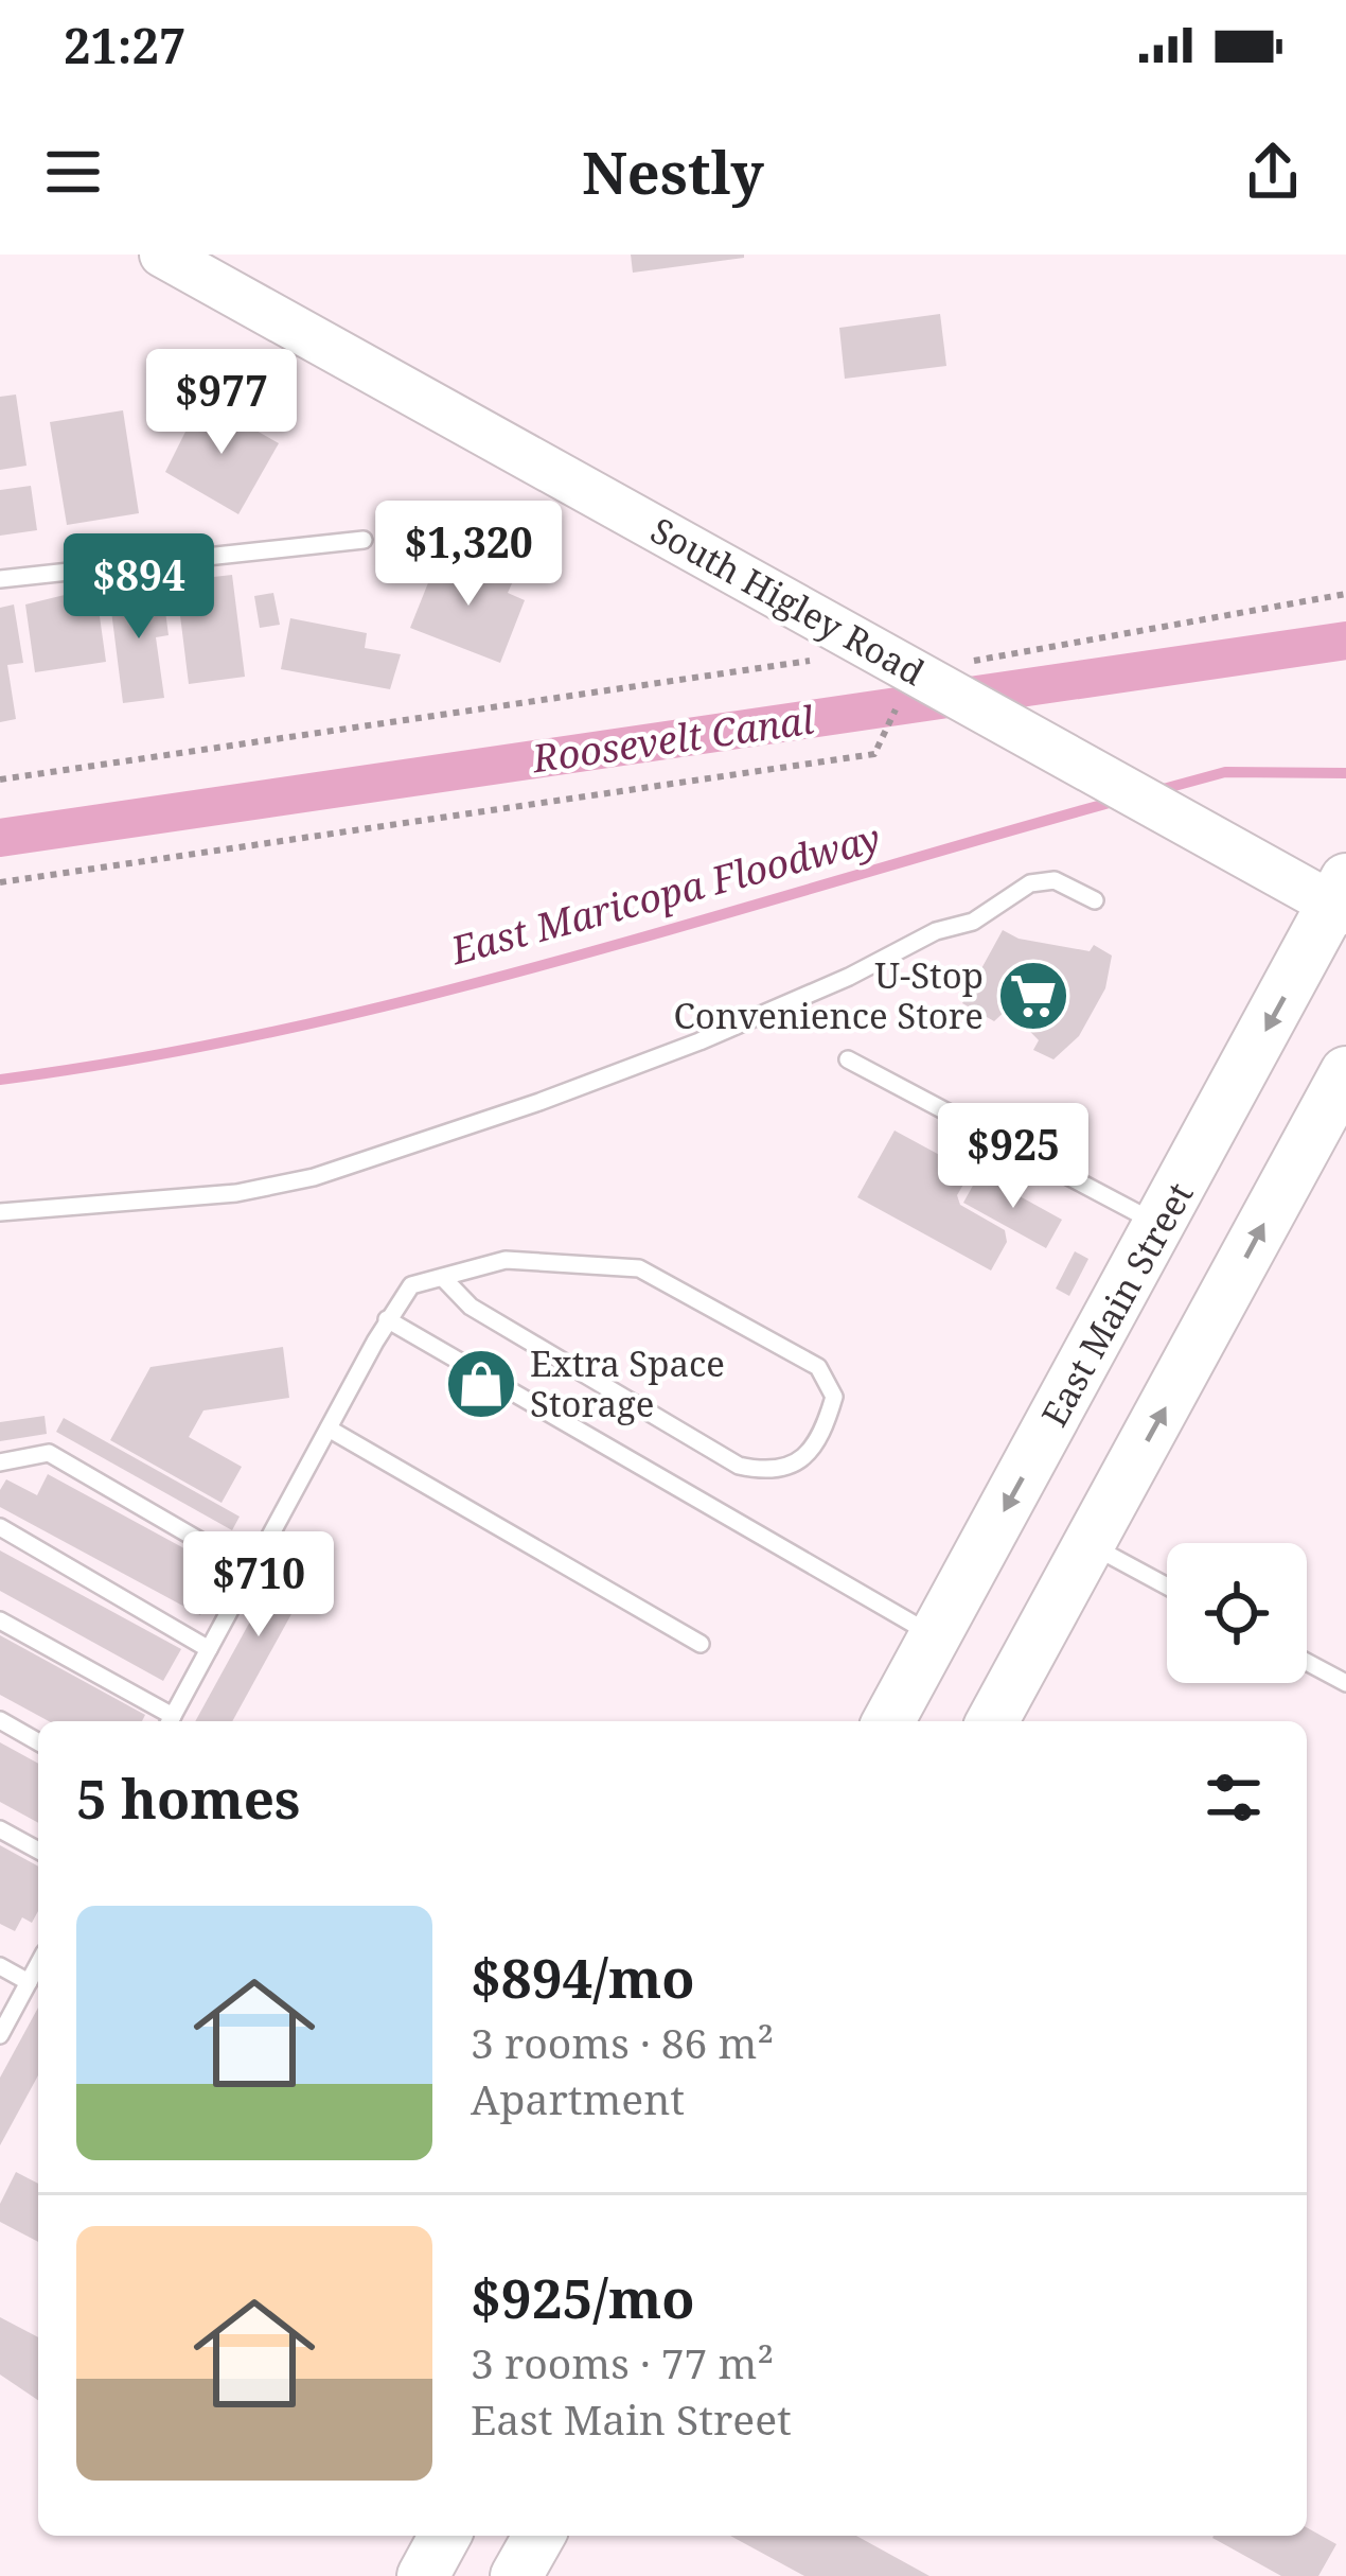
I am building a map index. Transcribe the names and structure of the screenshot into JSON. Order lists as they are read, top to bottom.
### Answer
{
  "streets": {
    "main road": ["South Higley Road", "East Main Street"]
  },
  "crossings": [
    ["South Higley Road", "East Main Street"]
  ],
  "water": ["Roosevelt Canal", "East Maricopa Floodway"],
  "places": {
    "supermarket": ["U-Stop Convenience Store"],
    "shop": ["Extra Space Storage"]
  },
  "page": {
    "status": "21:27",
    "header": "Nestly",
    "price": [
      "$977",
      "$1,320",
      "$894",
      "$925",
      "$710"
    ],
    "heading": "5 homes",
    "list": [
      {
        "name": "$894/mo",
        "note": "3 rooms · 86 m² · Apartment"
      },
      {
        "name": "$925/mo",
        "note": "3 rooms · 77 m² · East Main Street"
      }
    ]
  }
}
